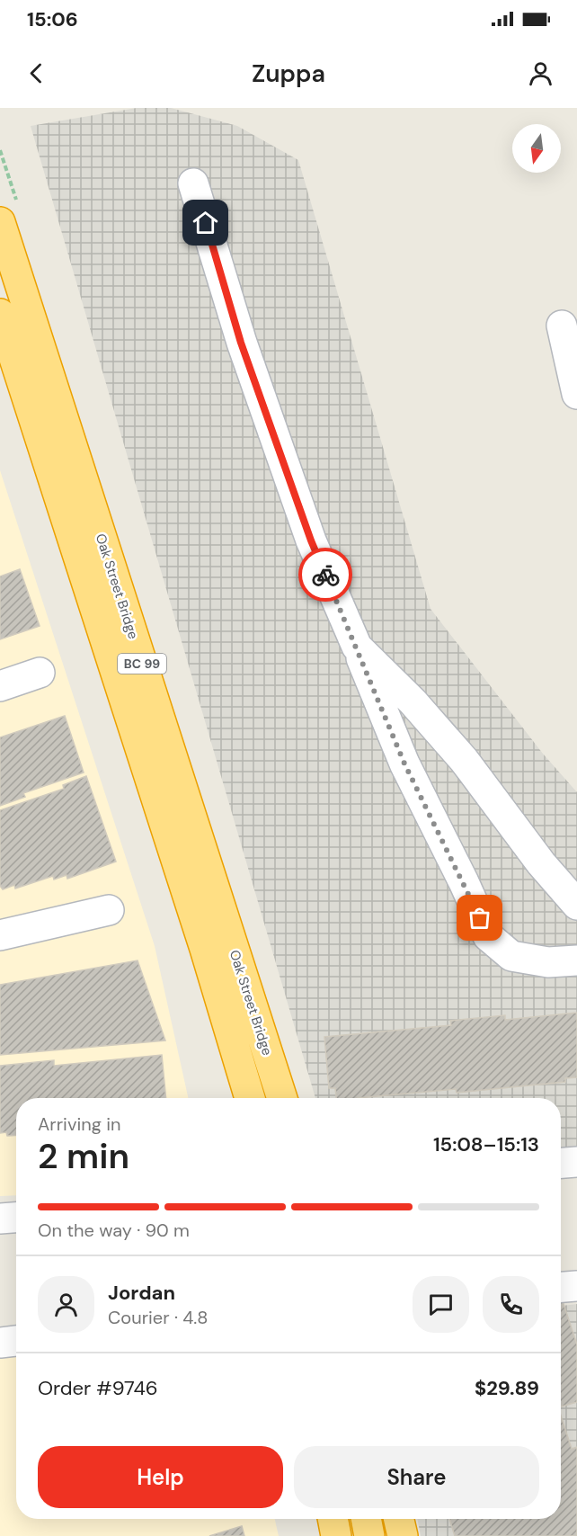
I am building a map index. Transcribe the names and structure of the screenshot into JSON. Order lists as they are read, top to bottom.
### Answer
{
  "streets": {
    "highway": ["Oak Street Bridge", "BC 99"]
  },
  "north": "bottom",
  "page": {
    "status": "15:06",
    "header": "Zuppa",
    "heading": ["2 min", "Arriving in", "15:08–15:13"],
    "panel": [
      "Jordan",
      "Courier · 4.8",
      "Order #9746",
      "$29.89"
    ],
    "bar": "On the way · 90 m",
    "buttons": ["Help", "Share"]
  }
}
